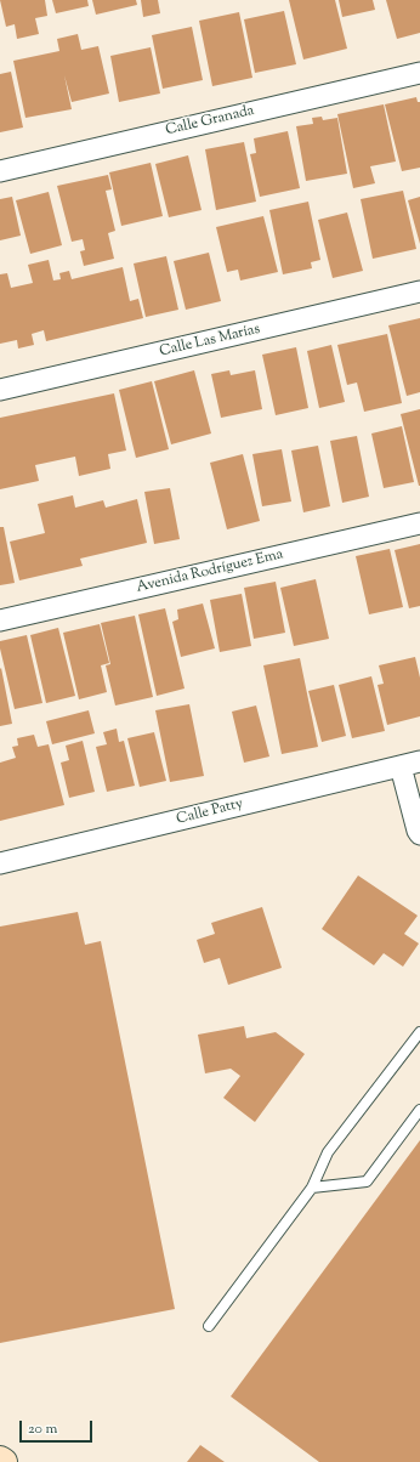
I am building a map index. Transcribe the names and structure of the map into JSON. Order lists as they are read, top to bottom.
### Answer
{
  "streets": {
    "street": [
      "Calle Granada",
      "Calle Las Marías",
      "Avenida Rodríguez Ema",
      "Calle Patty"
    ]
  },
  "scale_bar": "20 m"
}
